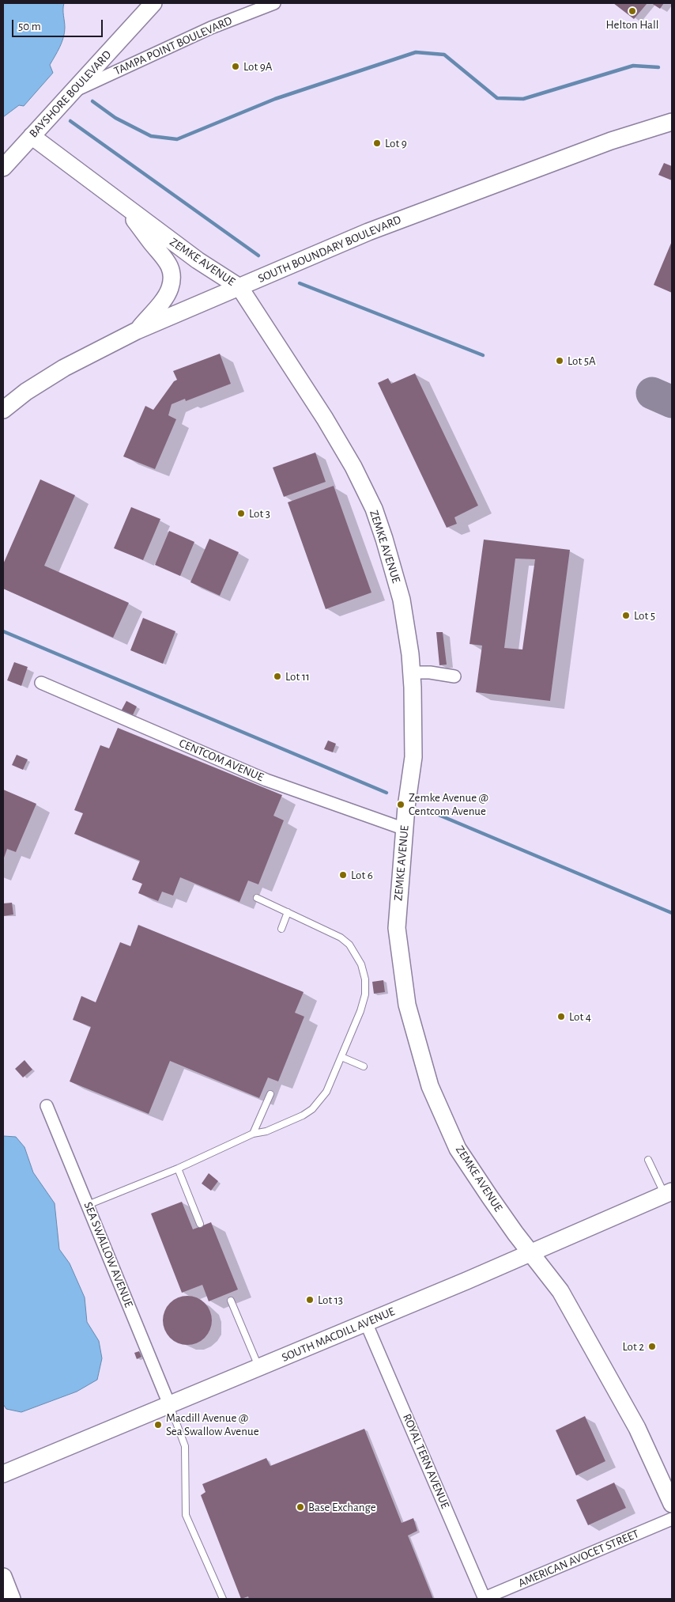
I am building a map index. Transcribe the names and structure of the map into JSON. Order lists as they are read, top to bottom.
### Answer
{
  "streets": {
    "street": [
      "TAMPA POINT BOULEVARD",
      "BAYSHORE BOULEVARD",
      "SOUTH BOUNDARY BOULEVARD",
      "ZEMKE AVENUE",
      "CENTCOM AVENUE",
      "SEA SWALLOW AVENUE",
      "SOUTH MACDILL AVENUE",
      "ROYAL TERN AVENUE",
      "AMERICAN AVOCET STREET"
    ]
  },
  "crossings": [
    ["TAMPA POINT BOULEVARD", "BAYSHORE BOULEVARD"],
    ["BAYSHORE BOULEVARD", "ZEMKE AVENUE"],
    ["SOUTH BOUNDARY BOULEVARD", "ZEMKE AVENUE"],
    ["ZEMKE AVENUE", "CENTCOM AVENUE"],
    ["ZEMKE AVENUE", "SOUTH MACDILL AVENUE"],
    ["SEA SWALLOW AVENUE", "SOUTH MACDILL AVENUE"],
    ["SOUTH MACDILL AVENUE", "ROYAL TERN AVENUE"],
    ["ROYAL TERN AVENUE", "AMERICAN AVOCET STREET"]
  ],
  "places": [
    "Helton Hall",
    "Lot 9A",
    "Lot 9",
    "Lot 5A",
    "Lot 3",
    "Lot 5",
    "Lot 11",
    "Zemke Avenue @ Centcom Avenue",
    "Lot 6",
    "Lot 4",
    "Lot 13",
    "Lot 2",
    "Macdill Avenue @ Sea Swallow Avenue",
    "Base Exchange"
  ],
  "scale_bar": "50 m"
}
